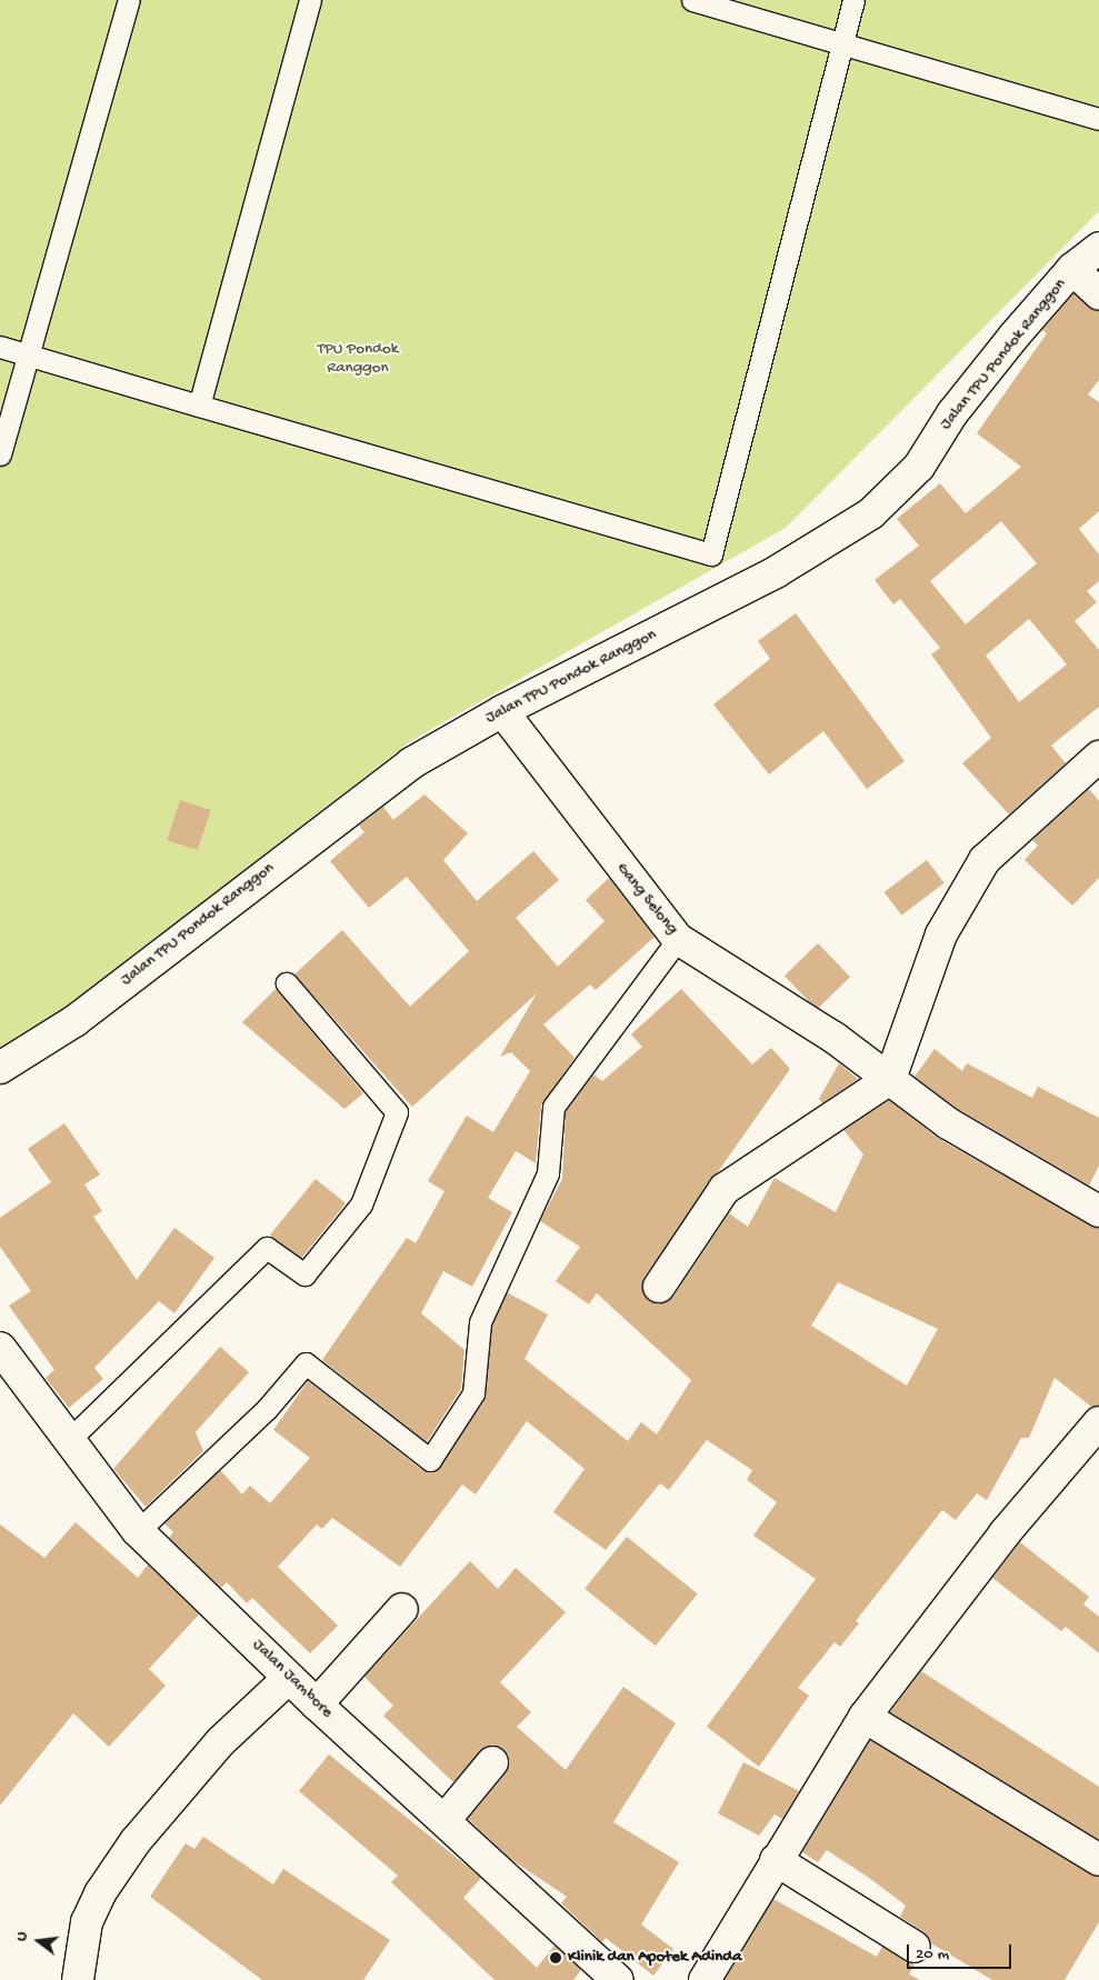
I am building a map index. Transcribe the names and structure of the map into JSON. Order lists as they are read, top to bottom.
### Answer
{
  "streets": {
    "street": ["Jalan TPU Pondok Ranggon", "Gang Selong", "Jalan Jambore"]
  },
  "crossings": [
    ["Jalan TPU Pondok Ranggon", "Gang Selong"]
  ],
  "parks": ["TPU Pondok Ranggon"],
  "places": ["Klinik dan Apotek Adinda"],
  "scale_bar": "20 m",
  "north": "left"
}
